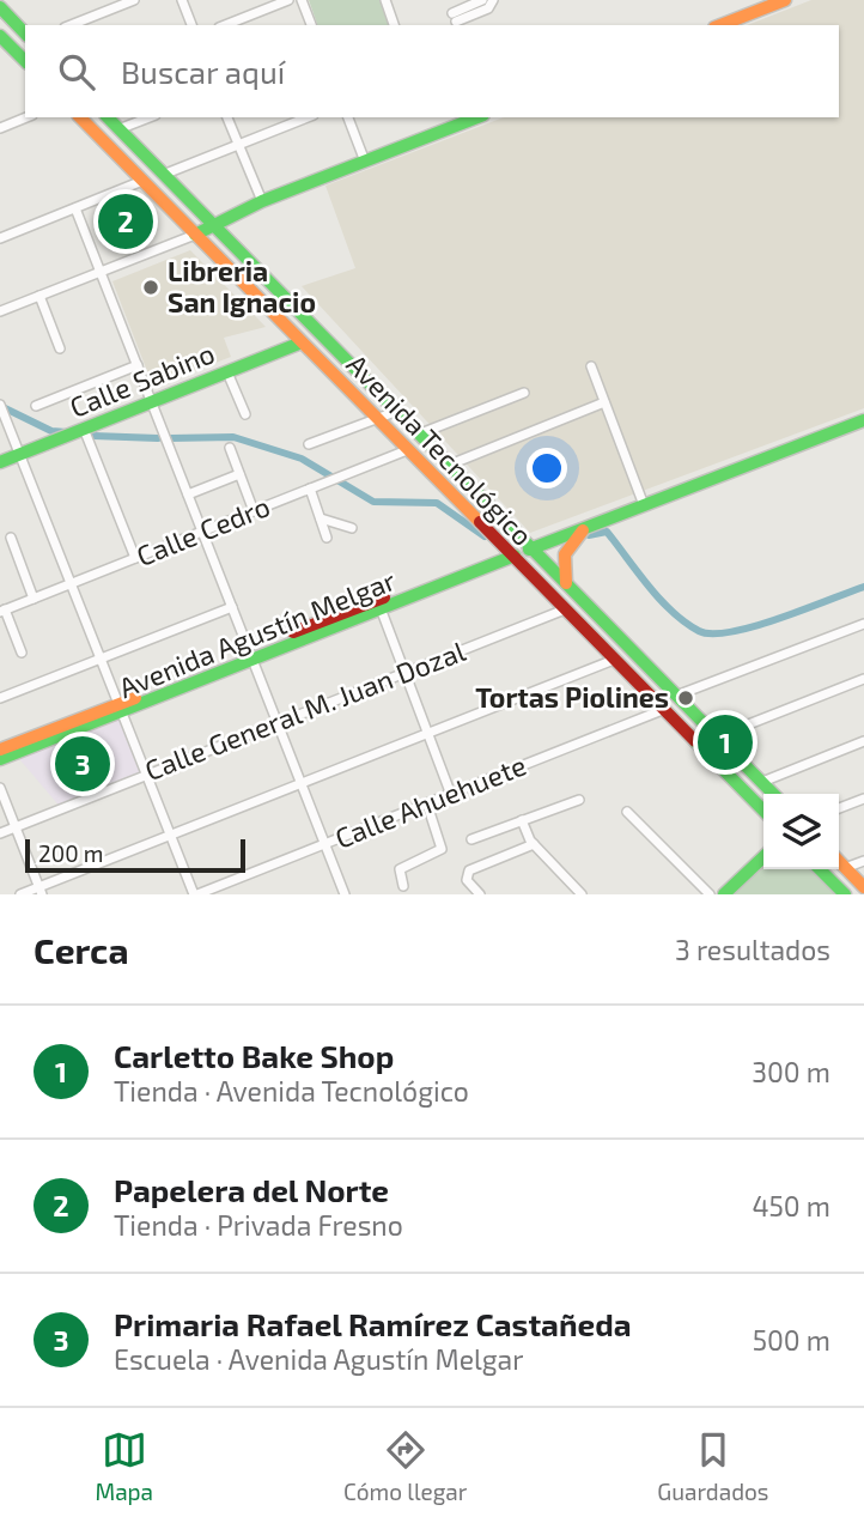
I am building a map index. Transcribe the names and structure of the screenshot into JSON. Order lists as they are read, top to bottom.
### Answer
{
  "streets": {
    "main road": ["Calle Sabino", "Avenida Tecnológico", "Avenida Agustín Melgar"],
    "street": ["Calle Cedro", "Calle General M. Juan Dozal", "Calle Ahuehuete"]
  },
  "crossings": [
    ["Calle Sabino", "Avenida Tecnológico"],
    ["Avenida Tecnológico", "Calle Cedro"],
    ["Avenida Tecnológico", "Avenida Agustín Melgar"],
    ["Avenida Tecnológico", "Calle General M. Juan Dozal"],
    ["Avenida Tecnológico", "Calle Ahuehuete"]
  ],
  "places": ["Libreria San Ignacio", "Tortas Piolines"],
  "scale_bar": "200 m",
  "page": {
    "search": "Buscar aquí",
    "pins": ["2", "1", "3"],
    "scale": "200 m",
    "heading": ["Cerca", "3 resultados"],
    "list": [
      {
        "mark": "1",
        "name": "Carletto Bake Shop",
        "note": "Tienda · Avenida Tecnológico",
        "value": "300 m"
      },
      {
        "mark": "2",
        "name": "Papelera del Norte",
        "note": "Tienda · Privada Fresno",
        "value": "450 m"
      },
      {
        "mark": "3",
        "name": "Primaria Rafael Ramírez Castañeda",
        "note": "Escuela · Avenida Agustín Melgar",
        "value": "500 m"
      }
    ],
    "nav": ["Mapa", "Cómo llegar", "Guardados"]
  }
}
